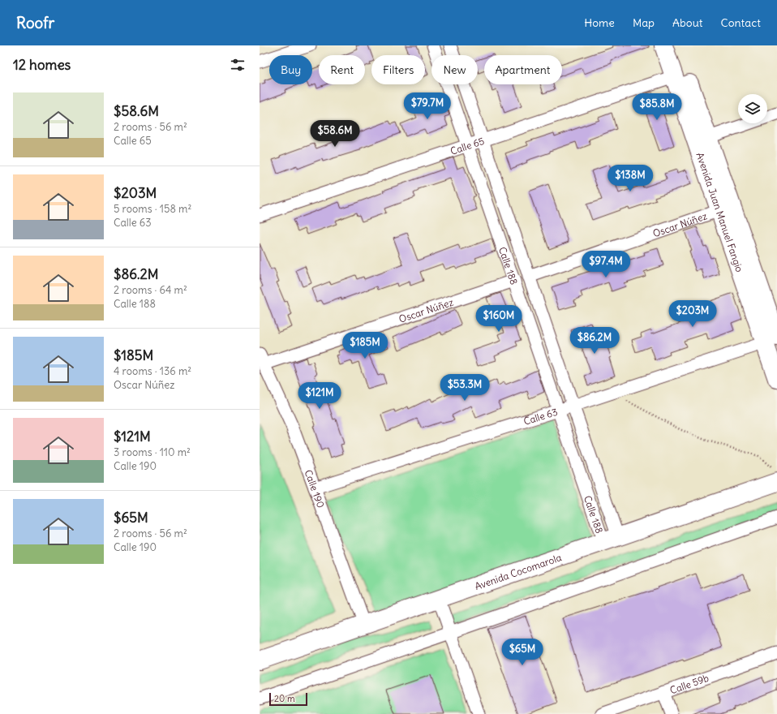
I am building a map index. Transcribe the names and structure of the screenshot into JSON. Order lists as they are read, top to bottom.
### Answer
{
  "streets": {
    "main road": ["Avenida Juan Manuel Fangio", "Avenida Cocomarola"],
    "street": [
      "Calle 65",
      "Oscar Núñez",
      "Calle 188",
      "Calle 63",
      "Calle 190",
      "Calle 59b"
    ]
  },
  "crossings": [
    ["Calle 65", "Avenida Juan Manuel Fangio"],
    ["Calle 65", "Calle 188"],
    ["Avenida Juan Manuel Fangio", "Oscar Núñez"],
    ["Avenida Juan Manuel Fangio", "Calle 63"],
    ["Oscar Núñez", "Calle 188"],
    ["Oscar Núñez", "Calle 190"],
    ["Calle 188", "Calle 63"],
    ["Calle 188", "Avenida Cocomarola"],
    ["Calle 63", "Calle 190"],
    ["Calle 190", "Avenida Cocomarola"]
  ],
  "scale_bar": "20 m",
  "page": {
    "header": "Roofr",
    "nav": [
      "Home",
      "Map",
      "About",
      "Contact"
    ],
    "heading": "12 homes",
    "chip": [
      "Buy",
      "Rent",
      "Filters",
      "New",
      "Apartment"
    ],
    "list": [
      {
        "name": "$58.6M",
        "note": "2 rooms · 56 m² · Calle 65"
      },
      {
        "name": "$203M",
        "note": "5 rooms · 158 m² · Calle 63"
      },
      {
        "name": "$86.2M",
        "note": "2 rooms · 64 m² · Calle 188"
      },
      {
        "name": "$185M",
        "note": "4 rooms · 136 m² · Oscar Núñez"
      },
      {
        "name": "$121M",
        "note": "3 rooms · 110 m² · Calle 190"
      },
      {
        "name": "$65M",
        "note": "2 rooms · 56 m² · Calle 190"
      }
    ],
    "price": [
      "$79.7M",
      "$85.8M",
      "$58.6M",
      "$138M",
      "$97.4M",
      "$203M",
      "$160M",
      "$86.2M",
      "$185M",
      "$53.3M",
      "$121M",
      "$65M"
    ],
    "scale": "20 m"
  }
}
